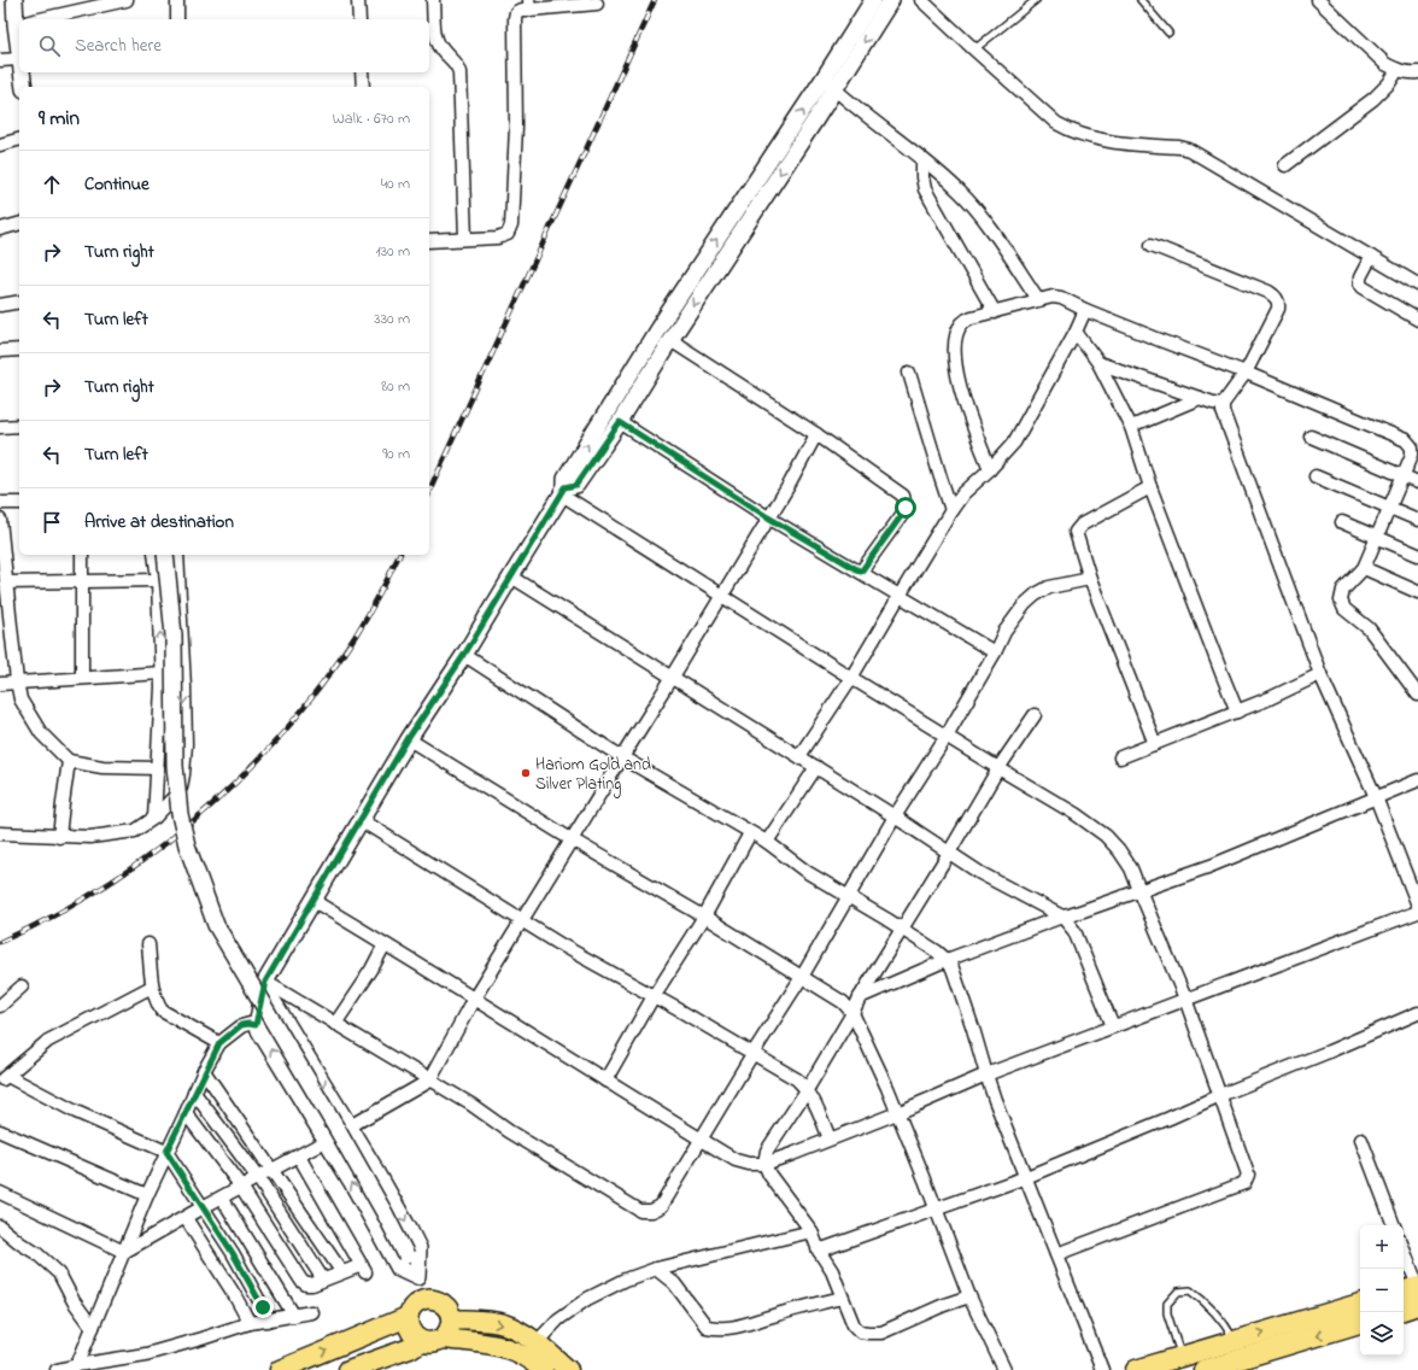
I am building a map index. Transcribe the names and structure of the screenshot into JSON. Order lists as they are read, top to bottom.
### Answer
{
  "places": ["Hariom Gold and Silver Plating"],
  "page": {
    "search": "Search here",
    "heading": ["9 min", "Walk · 670 m"],
    "list": [
      ["Continue", "40 m"],
      ["Turn right", "130 m"],
      ["Turn left", "330 m"],
      ["Turn right", "80 m"],
      ["Turn left", "90 m"],
      "Arrive at destination"
    ],
    "map_buttons": ["+", "−"]
  }
}
